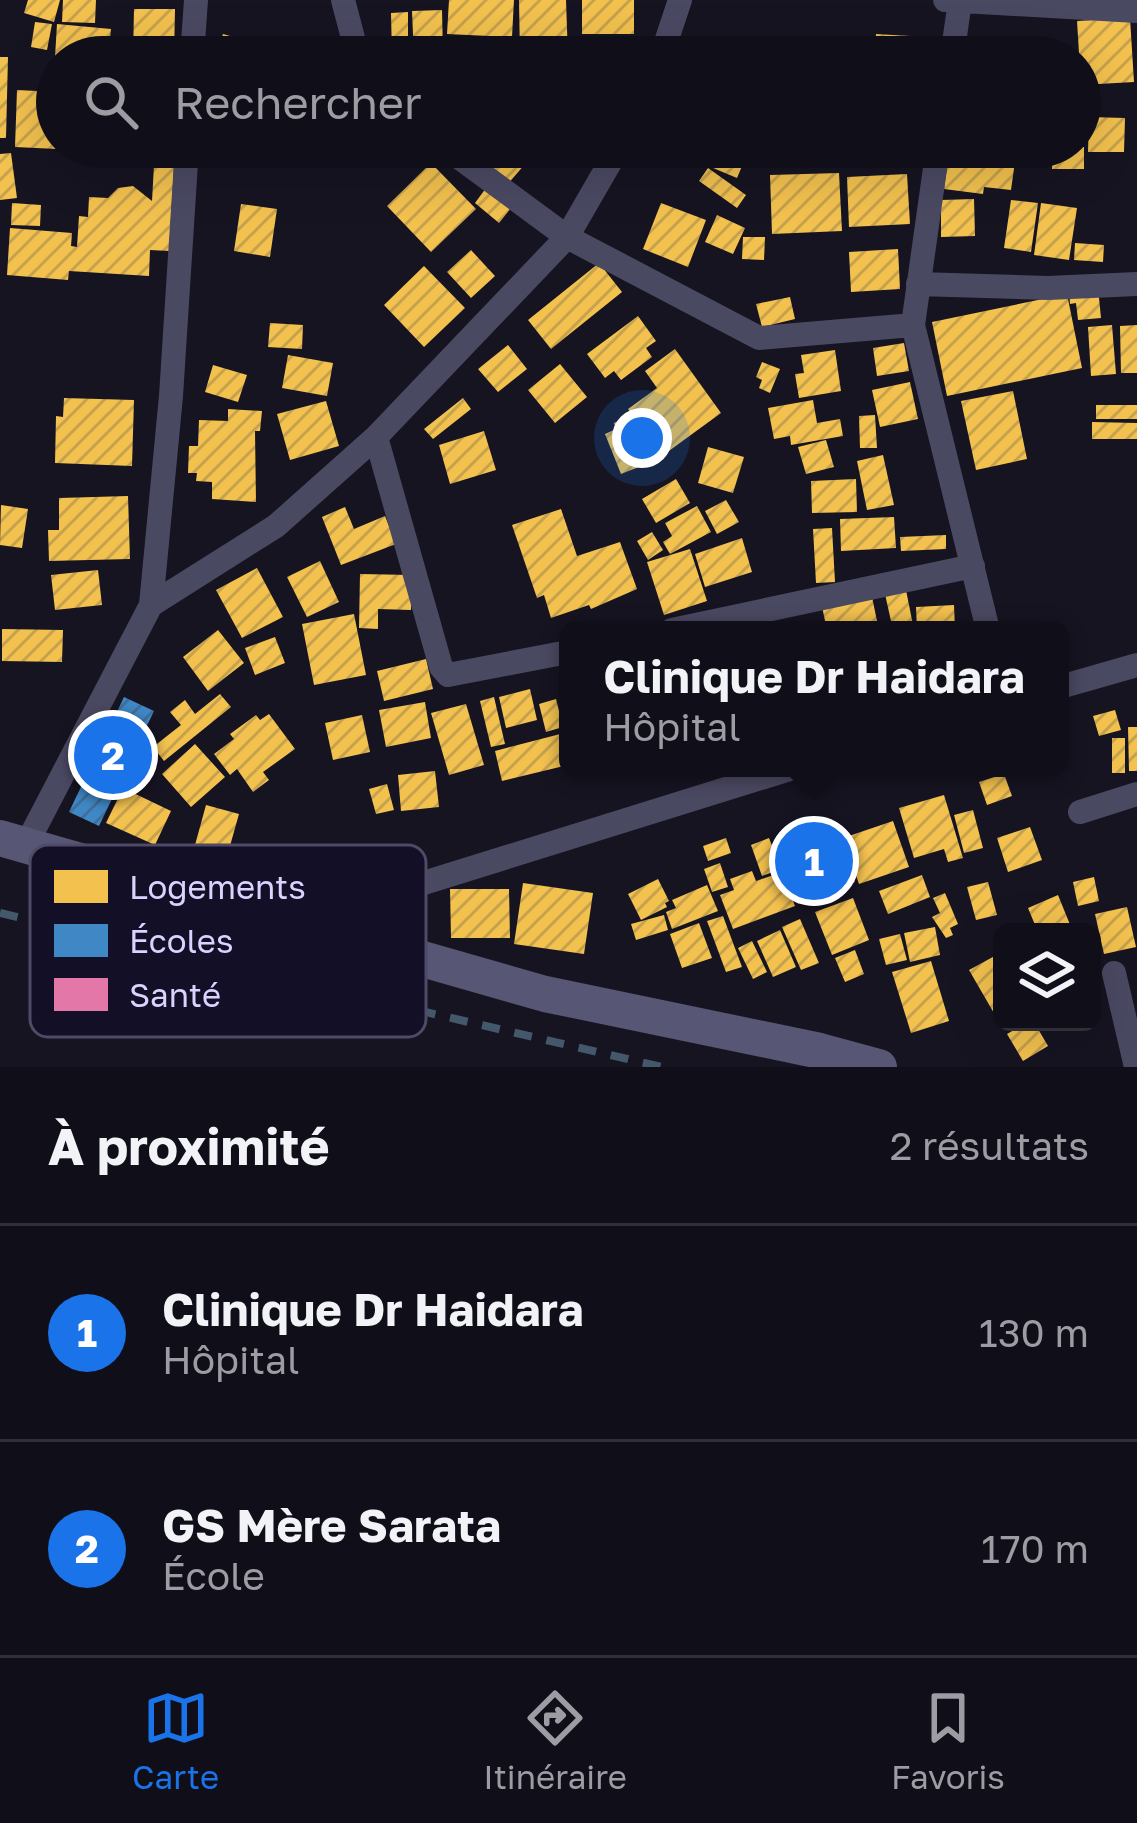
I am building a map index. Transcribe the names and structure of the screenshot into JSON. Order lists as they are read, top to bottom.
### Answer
{
  "legend": ["Logements", "Écoles", "Santé"],
  "page": {
    "search": "Rechercher",
    "popup": ["Clinique Dr Haidara", "Hôpital"],
    "pins": ["2", "1"],
    "heading": ["À proximité", "2 résultats"],
    "list": [
      {
        "mark": "1",
        "name": "Clinique Dr Haidara",
        "note": "Hôpital",
        "value": "130 m"
      },
      {
        "mark": "2",
        "name": "GS Mère Sarata",
        "note": "École",
        "value": "170 m"
      }
    ],
    "nav": ["Carte", "Itinéraire", "Favoris"]
  }
}
